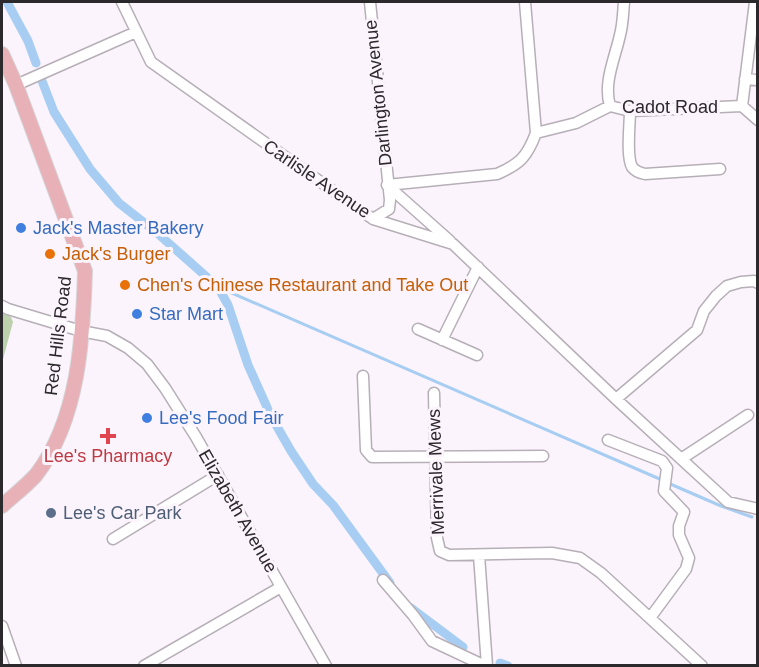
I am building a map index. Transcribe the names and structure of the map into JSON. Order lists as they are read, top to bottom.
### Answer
{
  "streets": {
    "main road": ["Red Hills Road"],
    "street": [
      "Darlington Avenue",
      "Cadot Road",
      "Carlisle Avenue",
      "Merrivale Mews",
      "Elizabeth Avenue"
    ]
  },
  "crossings": [
    ["Darlington Avenue", "Carlisle Avenue"],
    ["Red Hills Road", "Elizabeth Avenue"]
  ],
  "places": {
    "other": [
      "Jack's Master Bakery",
      "Jack's Burger",
      "Chen's Chinese Restaurant and Take Out",
      "Star Mart",
      "Lee's Food Fair",
      "Lee's Car Park"
    ],
    "health": ["Lee's Pharmacy"]
  }
}
